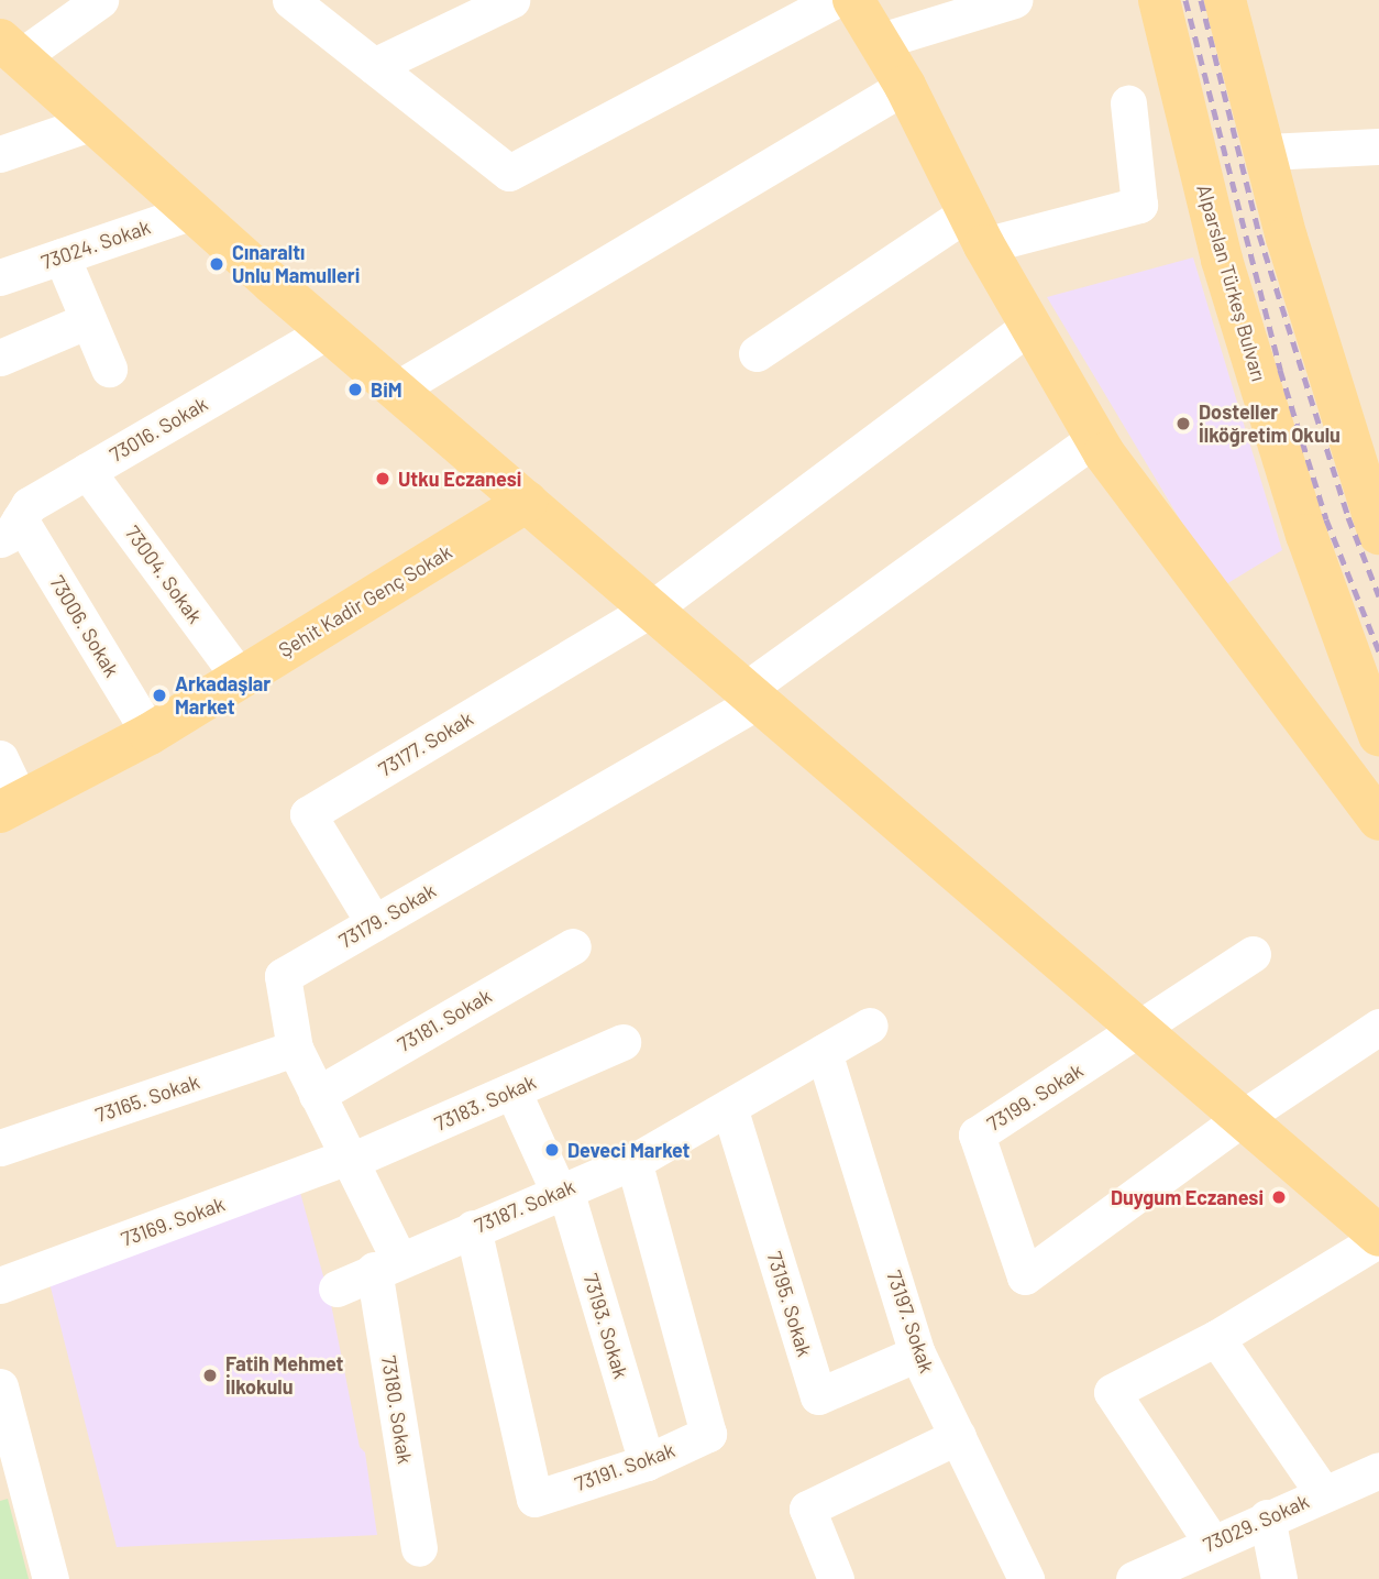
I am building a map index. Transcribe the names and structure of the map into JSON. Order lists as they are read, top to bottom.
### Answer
{
  "streets": {
    "main road": ["Alparslan Türkeş Bulvarı", "Şehit Kadir Genç Sokak"],
    "street": [
      "73024. Sokak",
      "73016. Sokak",
      "73004. Sokak",
      "73006. Sokak",
      "73177. Sokak",
      "73179. Sokak",
      "73181. Sokak",
      "73199. Sokak",
      "73165. Sokak",
      "73183. Sokak",
      "73187. Sokak",
      "73169. Sokak",
      "73195. Sokak",
      "73197. Sokak",
      "73193. Sokak",
      "73180. Sokak",
      "73191. Sokak",
      "73029. Sokak"
    ]
  },
  "crossings": [
    ["73016. Sokak", "73004. Sokak"],
    ["73016. Sokak", "73006. Sokak"],
    ["73004. Sokak", "Şehit Kadir Genç Sokak"],
    ["Şehit Kadir Genç Sokak", "73006. Sokak"],
    ["73177. Sokak", "73179. Sokak"],
    ["73179. Sokak", "73181. Sokak"],
    ["73179. Sokak", "73165. Sokak"],
    ["73179. Sokak", "73183. Sokak"],
    ["73179. Sokak", "73187. Sokak"],
    ["73179. Sokak", "73169. Sokak"],
    ["73179. Sokak", "73180. Sokak"],
    ["73183. Sokak", "73169. Sokak"],
    ["73183. Sokak", "73193. Sokak"],
    ["73187. Sokak", "73195. Sokak"],
    ["73187. Sokak", "73197. Sokak"],
    ["73187. Sokak", "73193. Sokak"],
    ["73187. Sokak", "73180. Sokak"],
    ["73187. Sokak", "73191. Sokak"],
    ["73195. Sokak", "73197. Sokak"],
    ["73193. Sokak", "73191. Sokak"]
  ],
  "places": [
    "Cınaraltı Unlu Mamulleri",
    "BiM",
    "Dosteller İlköğretim Okulu",
    "Utku Eczanesi",
    "Arkadaşlar Market",
    "Deveci Market",
    "Duygum Eczanesi",
    "Fatih Mehmet İlkokulu"
  ]
}
